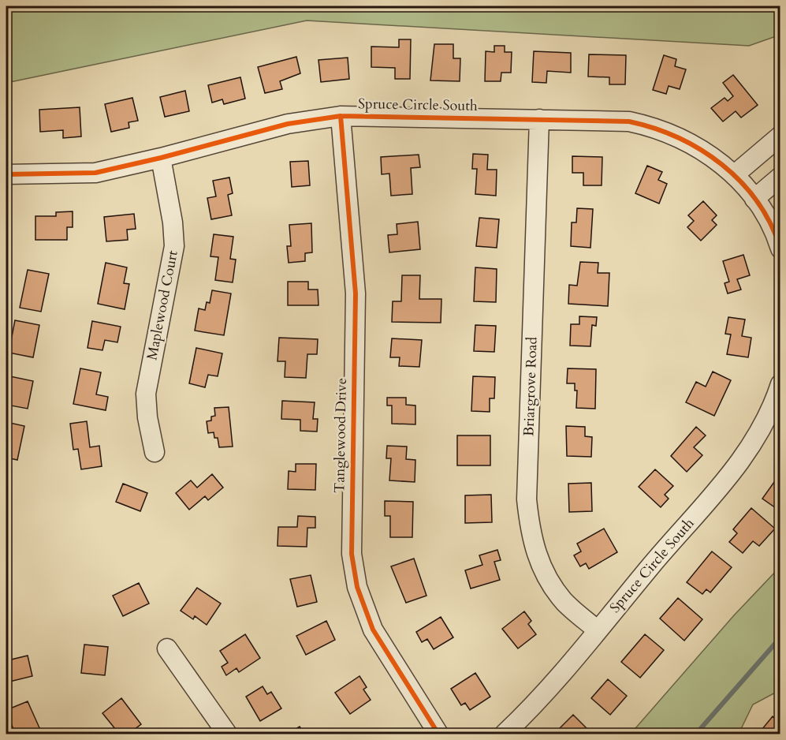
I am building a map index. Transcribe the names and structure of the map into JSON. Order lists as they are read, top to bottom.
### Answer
{
  "streets": {
    "street": [
      "Spruce Circle South",
      "Maplewood Court",
      "Briargrove Road",
      "Tanglewood Drive"
    ]
  },
  "crossings": [
    ["Spruce Circle South", "Maplewood Court"],
    ["Spruce Circle South", "Briargrove Road"],
    ["Spruce Circle South", "Tanglewood Drive"]
  ]
}
